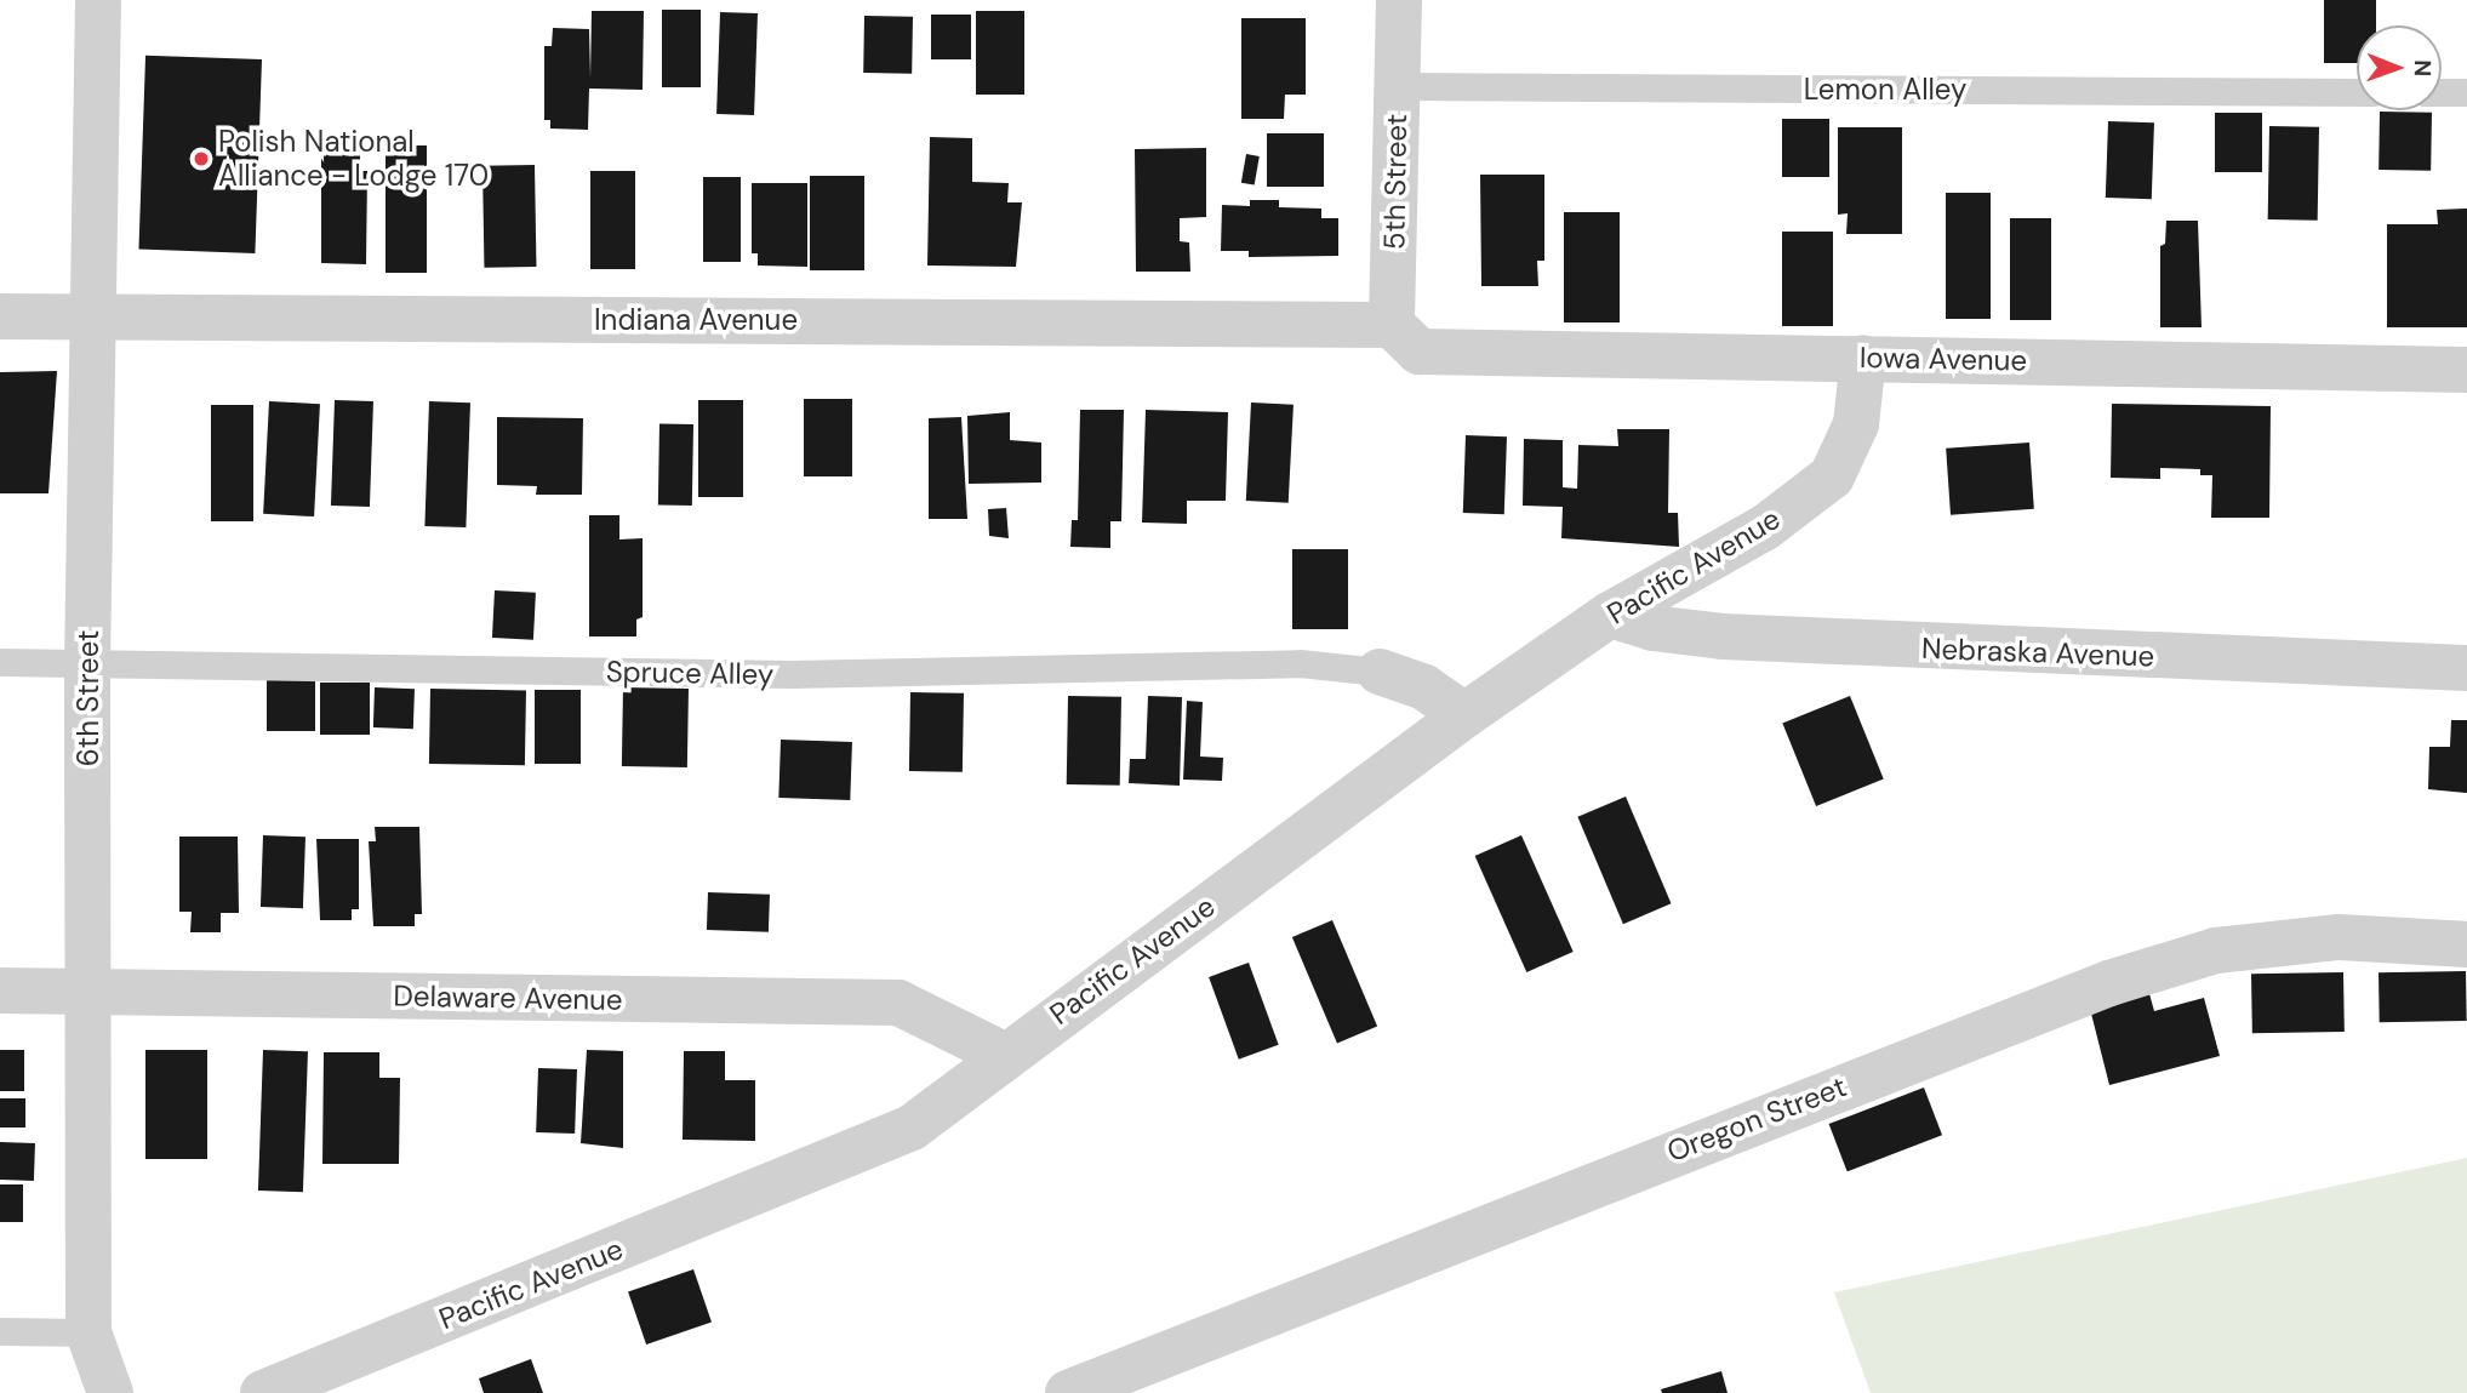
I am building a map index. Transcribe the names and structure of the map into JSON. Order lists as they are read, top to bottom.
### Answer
{
  "streets": {
    "street": [
      "5th Street",
      "Indiana Avenue",
      "Iowa Avenue",
      "Pacific Avenue",
      "Nebraska Avenue",
      "6th Street",
      "Delaware Avenue",
      "Oregon Street"
    ],
    "lane": ["Lemon Alley", "Spruce Alley"]
  },
  "crossings": [
    ["Lemon Alley", "5th Street"],
    ["5th Street", "Indiana Avenue"],
    ["5th Street", "Iowa Avenue"],
    ["Indiana Avenue", "Iowa Avenue"],
    ["Indiana Avenue", "6th Street"],
    ["Iowa Avenue", "Pacific Avenue"],
    ["Pacific Avenue", "Nebraska Avenue"],
    ["Pacific Avenue", "Delaware Avenue"],
    ["Spruce Alley", "6th Street"],
    ["6th Street", "Delaware Avenue"]
  ],
  "places": ["Polish National Alliance - Lodge 170"],
  "north": "right"
}
